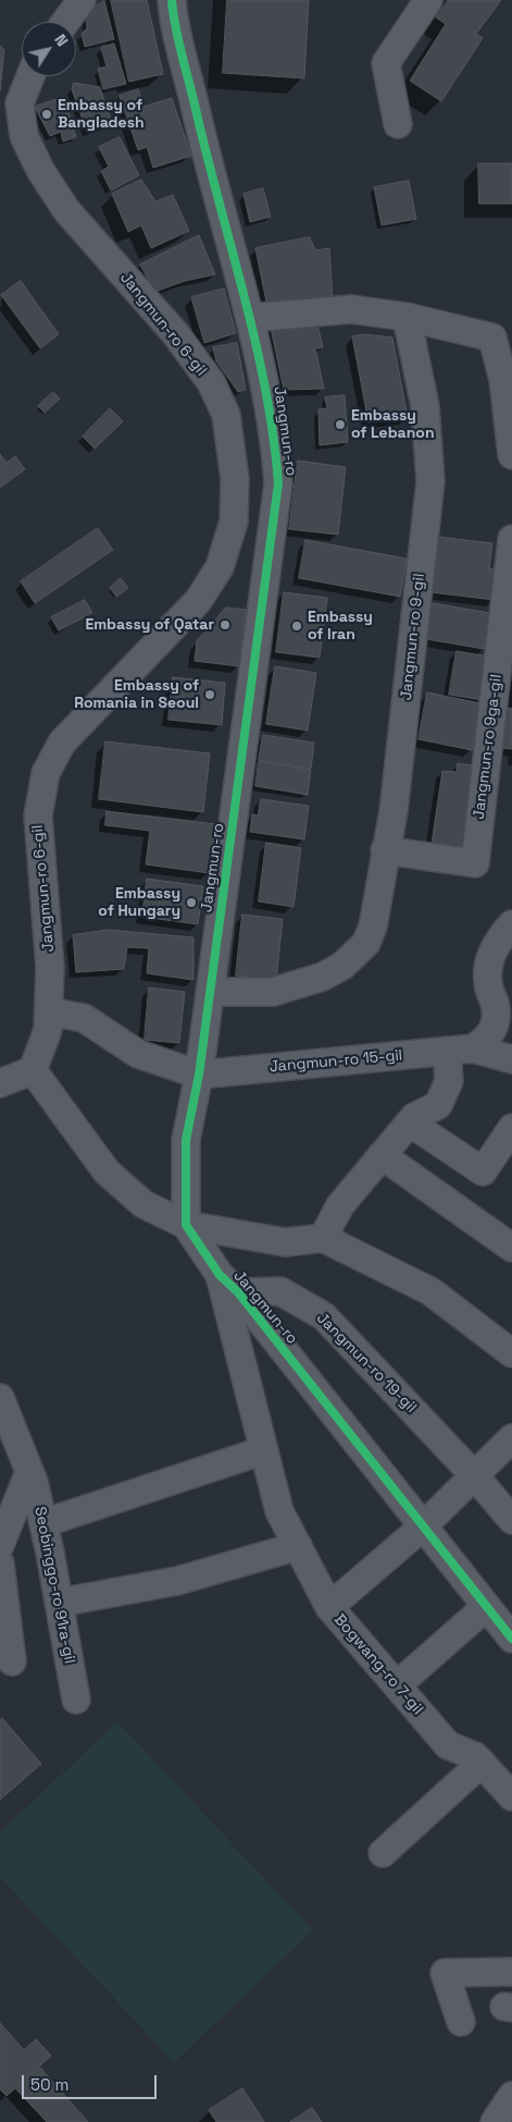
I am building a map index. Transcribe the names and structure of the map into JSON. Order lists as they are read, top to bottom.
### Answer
{
  "streets": {
    "street": [
      "Jangmun-ro 6-gil",
      "Jangmun-ro",
      "Jangmun-ro 9-gil",
      "Jangmun-ro 9ga-gil",
      "Jangmun-ro 15-gil",
      "Jangmun-ro 19-gil",
      "Seobinggo-ro 91ra-gil",
      "Bogwang-ro 7-gil"
    ]
  },
  "crossings": [
    ["Jangmun-ro", "Jangmun-ro 9-gil"],
    ["Jangmun-ro", "Jangmun-ro 15-gil"],
    ["Jangmun-ro", "Jangmun-ro 19-gil"],
    ["Jangmun-ro", "Bogwang-ro 7-gil"],
    ["Jangmun-ro 9-gil", "Jangmun-ro 9ga-gil"],
    ["Jangmun-ro 19-gil", "Bogwang-ro 7-gil"]
  ],
  "places": [
    "Embassy of Bangladesh",
    "Embassy of Lebanon",
    "Embassy of Qatar",
    "Embassy of Iran",
    "Embassy of Romania in Seoul",
    "Embassy of Hungary"
  ],
  "scale_bar": "50 m",
  "north": "top right"
}
